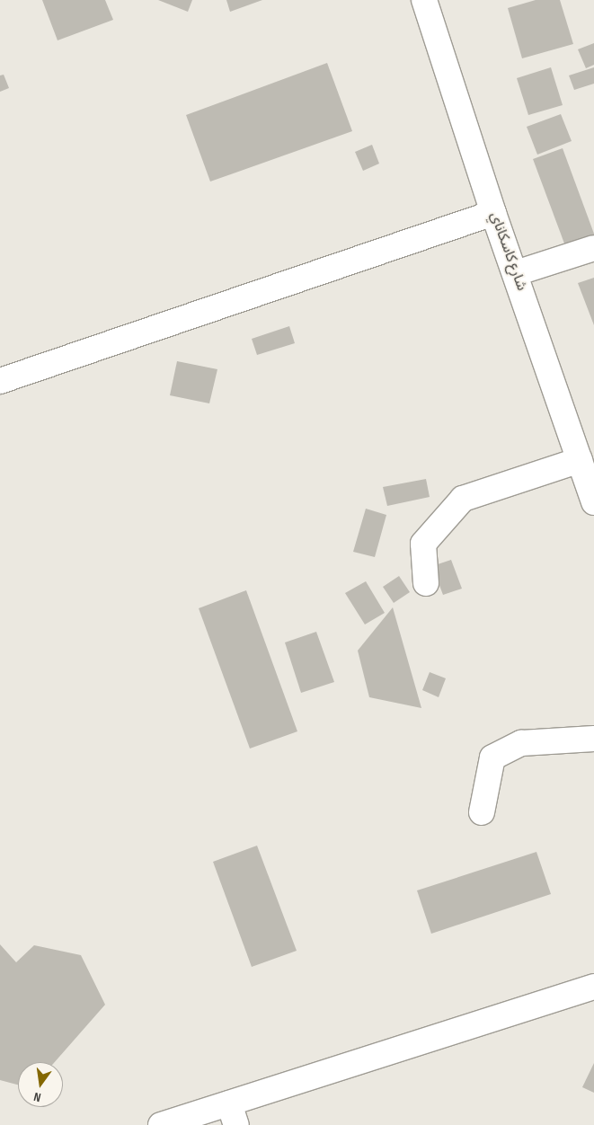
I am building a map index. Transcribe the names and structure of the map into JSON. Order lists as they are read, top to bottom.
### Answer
{
  "streets": {
    "street": ["شارع كاسكاناي"]
  },
  "north": "bottom"
}
